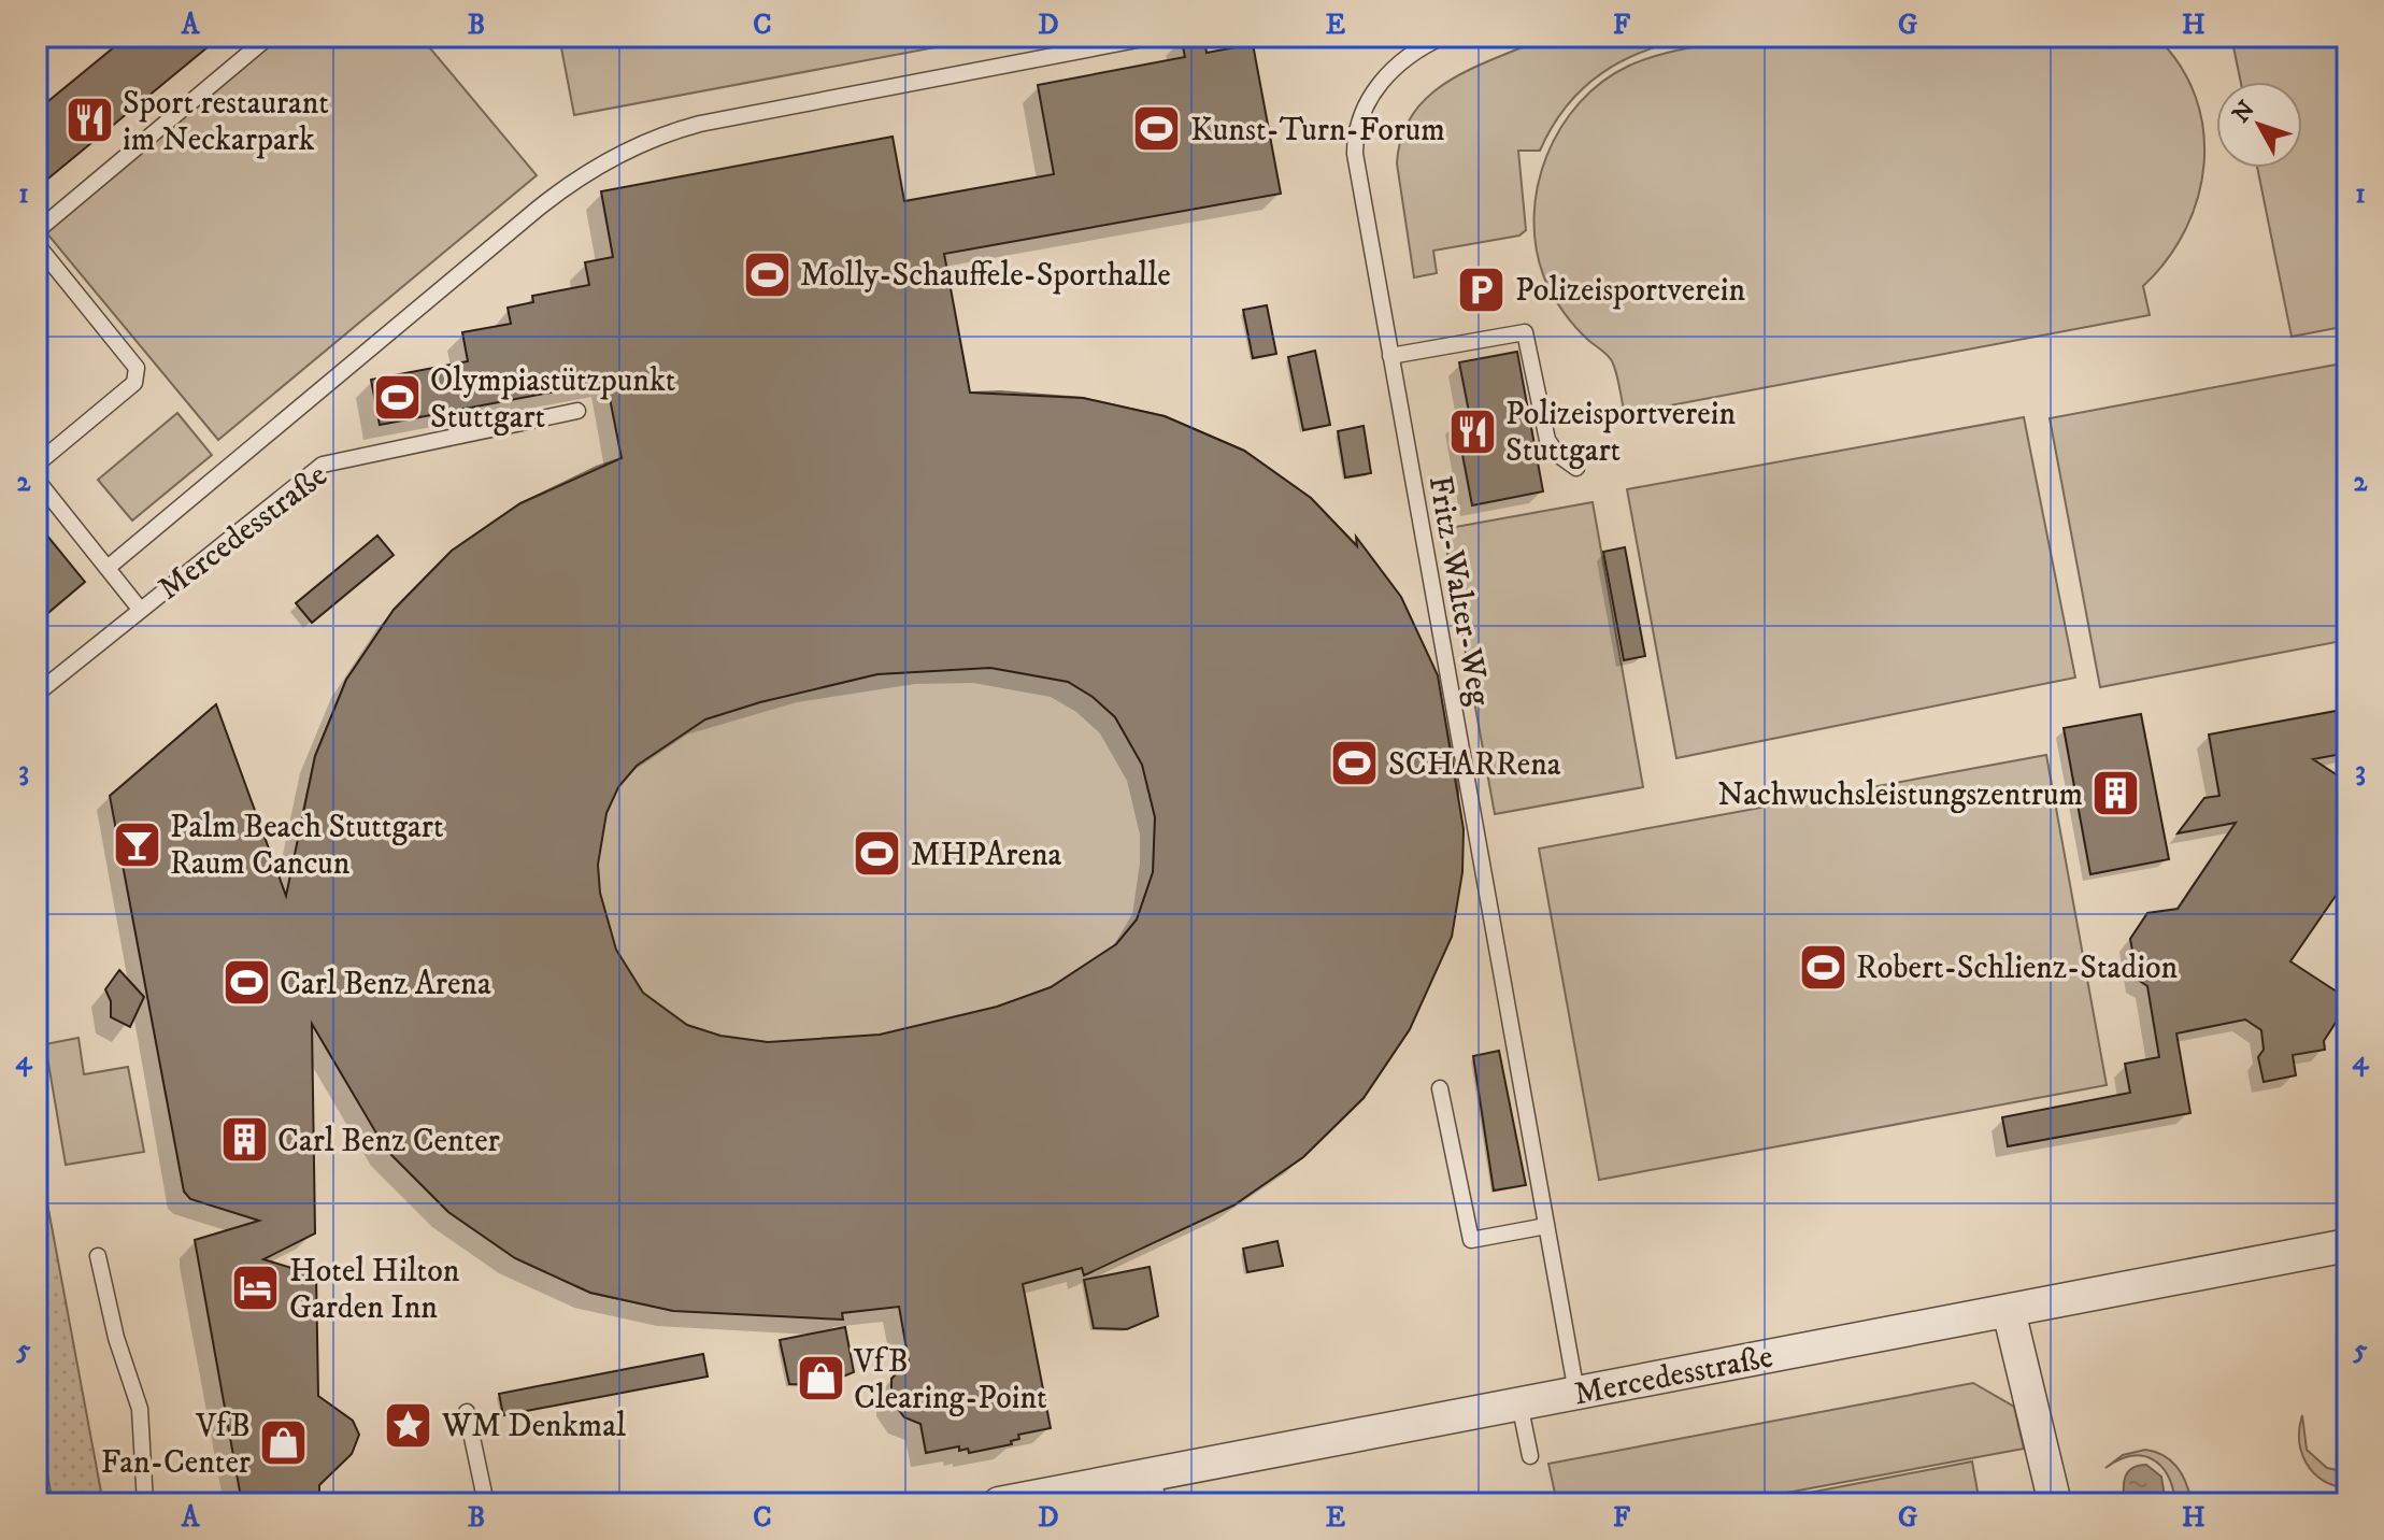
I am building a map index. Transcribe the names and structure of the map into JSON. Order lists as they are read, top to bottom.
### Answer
{
  "streets": {
    "street": ["Mercedesstraße"],
    "lane": ["Fritz-Walter-Weg"]
  },
  "crossings": [
    ["Mercedesstraße", "Fritz-Walter-Weg"]
  ],
  "places": {
    "restaurant": ["Sport restaurant im Neckarpark", "Polizeisportverein Stuttgart"],
    "sports": [
      "Kunst-Turn-Forum",
      "Molly-Schauffele-Sporthalle",
      "Olympiastützpunkt Stuttgart",
      "SCHARRena",
      "MHPArena",
      "Robert-Schlienz-Stadion",
      "Carl Benz Arena"
    ],
    "parking": ["Polizeisportverein"],
    "building": ["Nachwuchsleistungszentrum", "Carl Benz Center"],
    "bar": ["Palm Beach Stuttgart Raum Cancun"],
    "hotel": ["Hotel Hilton Garden Inn"],
    "shop": ["VfB Clearing-Point", "VfB Fan-Center"],
    "place": ["WM Denkmal"]
  },
  "north": "top left",
  "grid": {
    "columns": [
      "A",
      "B",
      "C",
      "D",
      "E",
      "F",
      "G",
      "H"
    ],
    "rows": [
      "1",
      "2",
      "3",
      "4",
      "5"
    ]
  }
}
